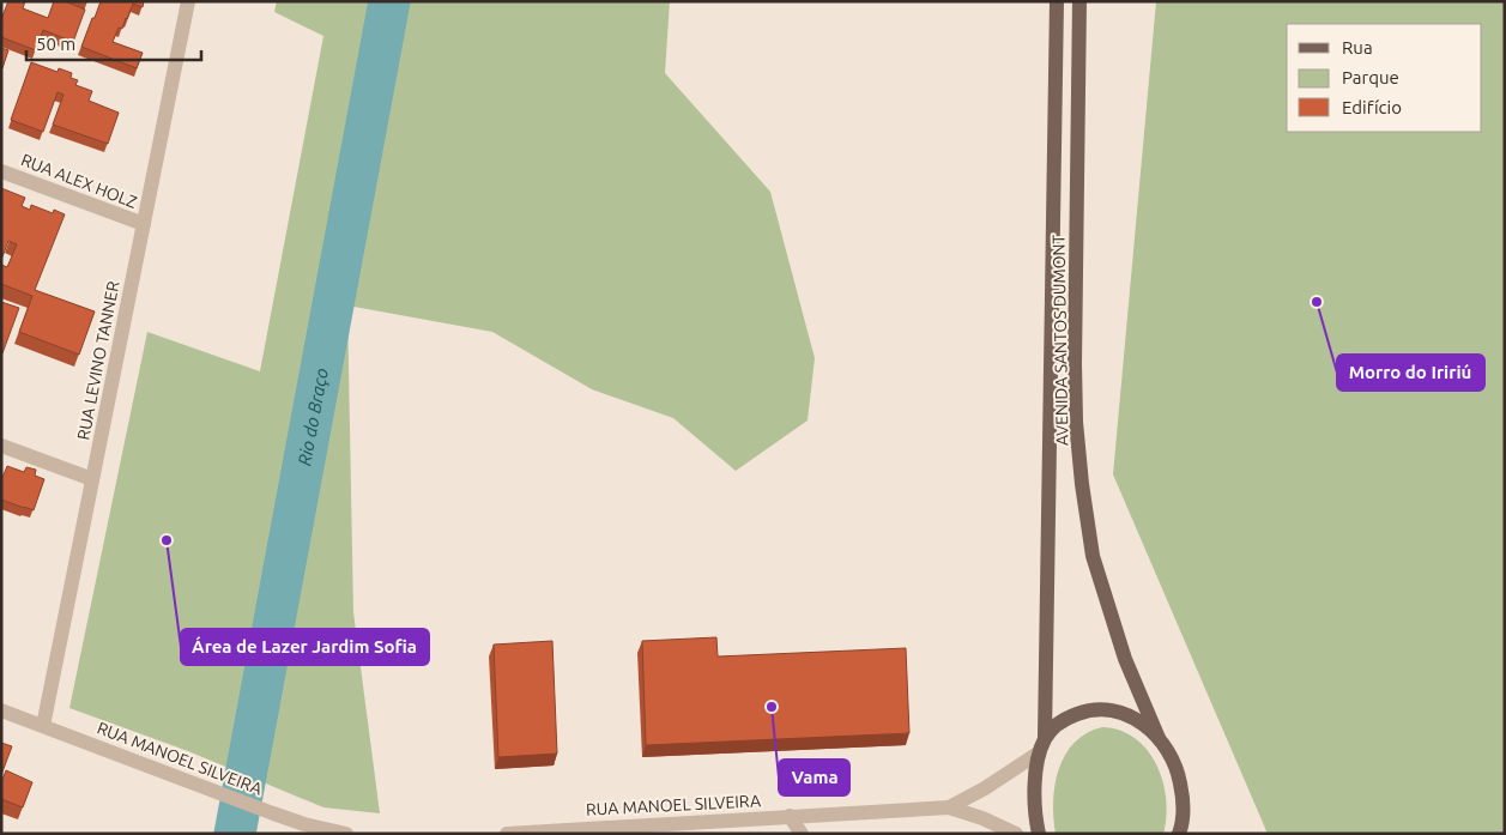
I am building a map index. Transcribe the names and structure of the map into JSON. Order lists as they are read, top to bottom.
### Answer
{
  "streets": {
    "main road": ["AVENIDA SANTOS DUMONT"],
    "street": ["RUA ALEX HOLZ", "RUA LEVINO TANNER", "RUA MANOEL SILVEIRA"]
  },
  "crossings": [
    ["RUA ALEX HOLZ", "RUA LEVINO TANNER"],
    ["RUA LEVINO TANNER", "RUA MANOEL SILVEIRA"]
  ],
  "water": ["Rio do Braço"],
  "places": ["Morro do Iririú", "Área de Lazer Jardim Sofia", "Vama"],
  "legend": ["Rua", "Parque", "Edifício"],
  "scale_bar": "50 m"
}
